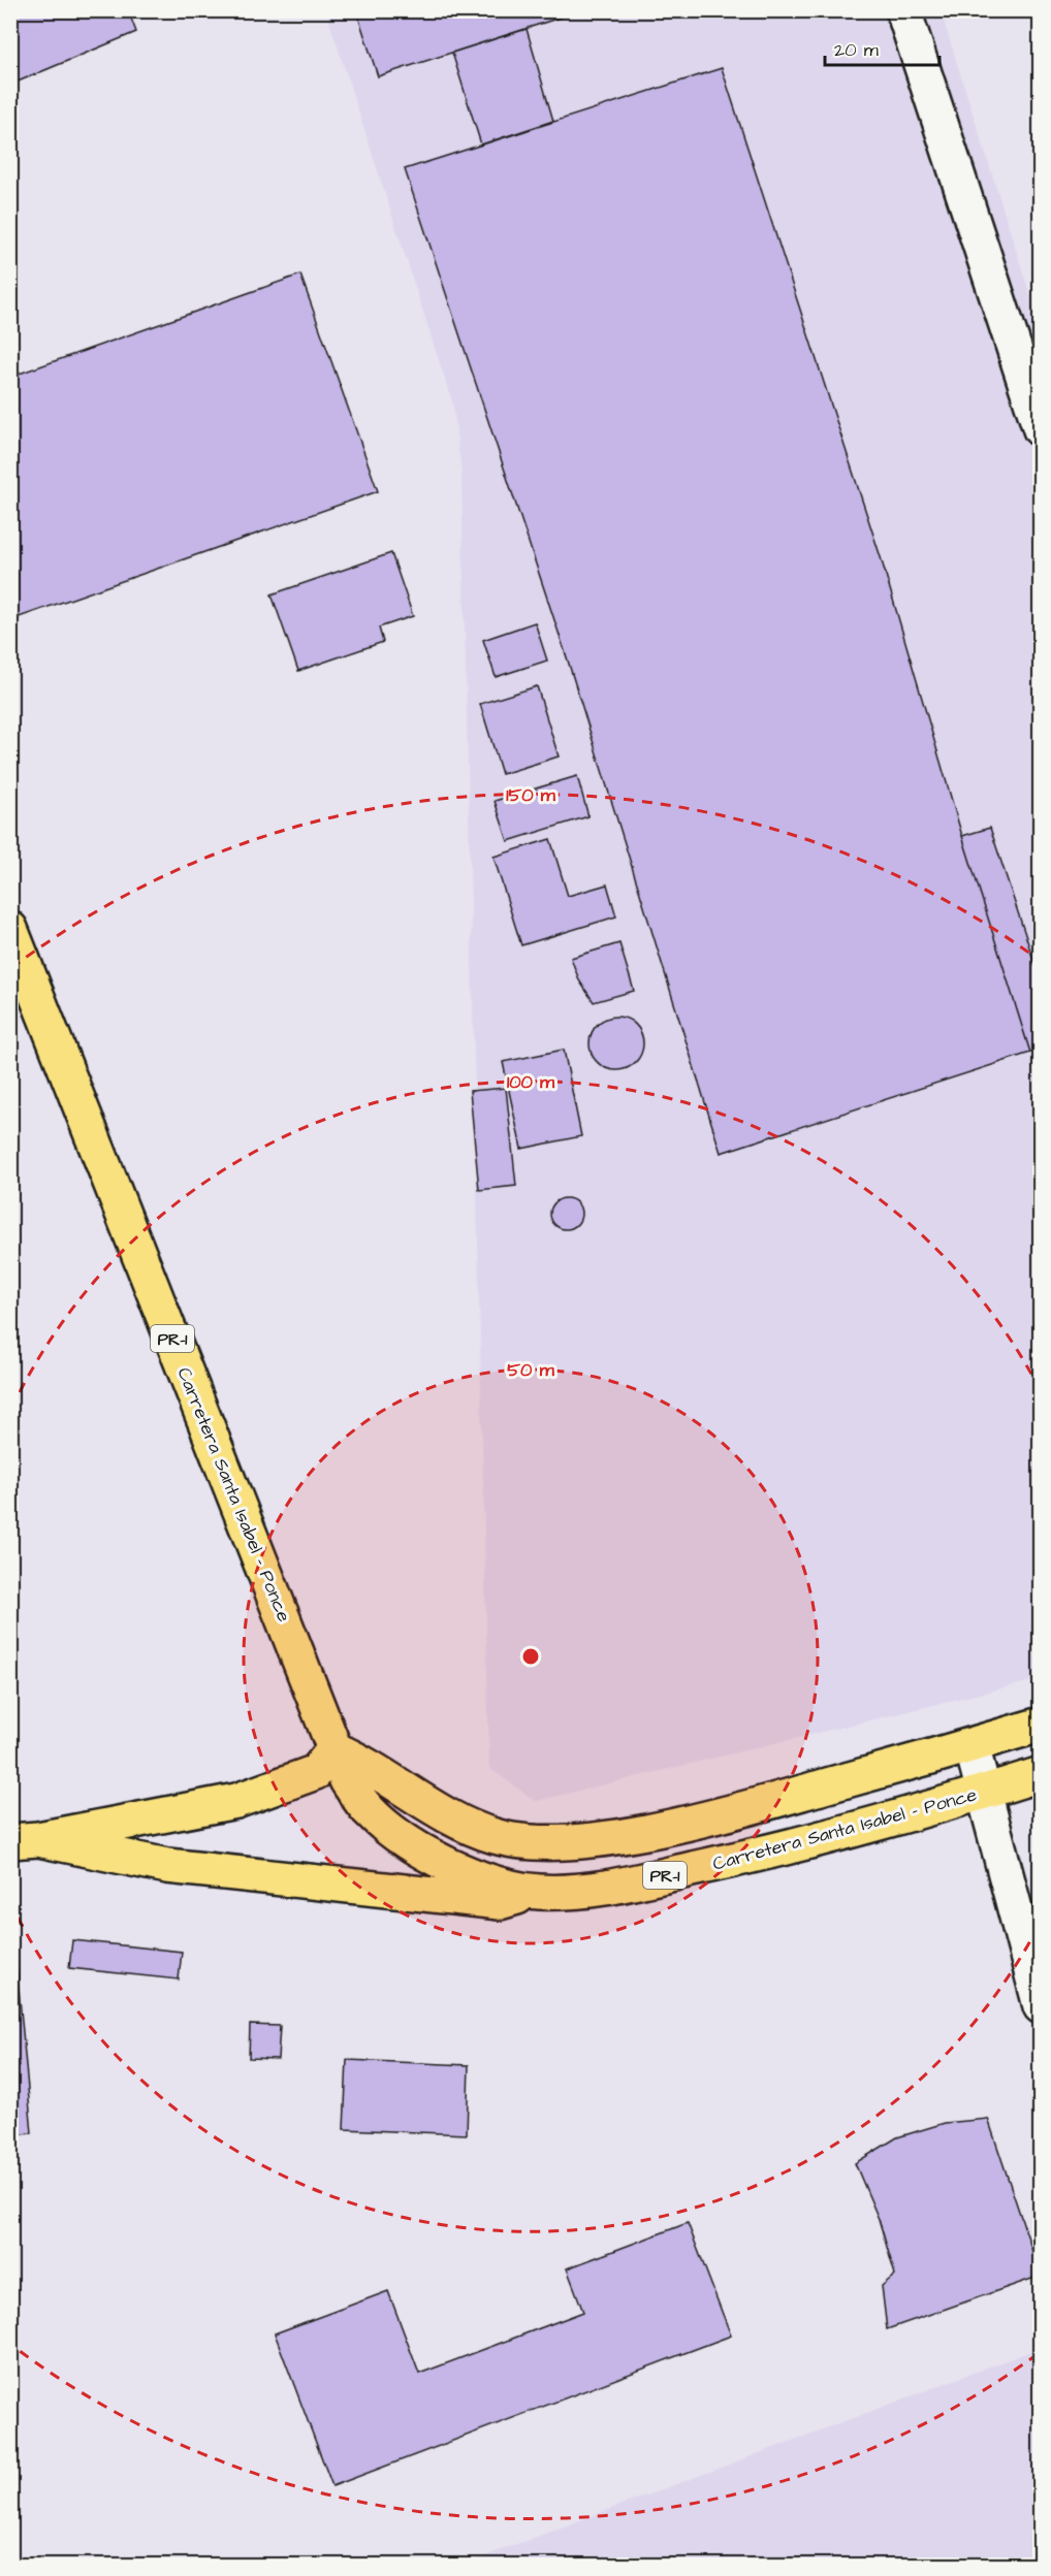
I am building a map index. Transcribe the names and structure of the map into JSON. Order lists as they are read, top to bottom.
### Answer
{
  "streets": {
    "main road": ["PR-1", "Carretera Santa Isabel - Ponce"]
  },
  "scale_bar": "20 m",
  "rings": ["150 m", "100 m", "50 m"]
}
